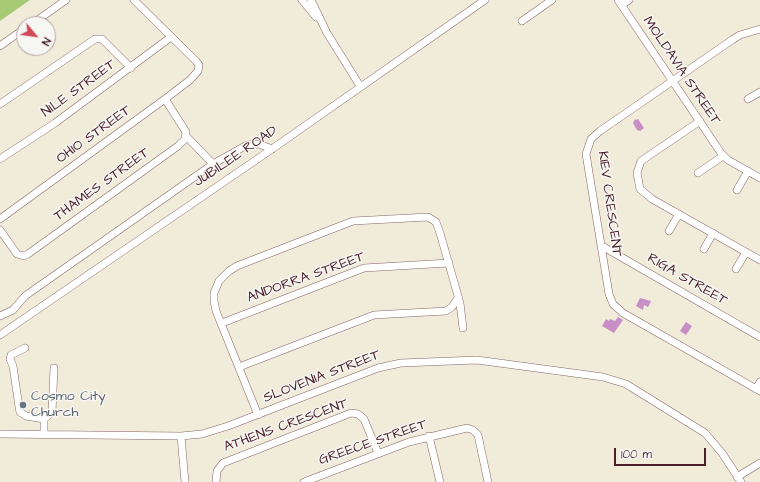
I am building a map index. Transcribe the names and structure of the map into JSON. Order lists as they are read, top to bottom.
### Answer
{
  "streets": {
    "street": [
      "MOLDAVIA STREET",
      "NILE STREET",
      "OHIO STREET",
      "JUBILEE ROAD",
      "THAMES STREET",
      "KIEV CRESCENT",
      "ANDORRA STREET",
      "RIGA STREET",
      "SLOVENIA STREET",
      "ATHENS CRESCENT",
      "GREECE STREET"
    ]
  },
  "crossings": [
    ["MOLDAVIA STREET", "KIEV CRESCENT"],
    ["NILE STREET", "OHIO STREET"],
    ["KIEV CRESCENT", "RIGA STREET"],
    ["ATHENS CRESCENT", "GREECE STREET"]
  ],
  "places": ["Cosmo City Church"],
  "scale_bar": "100 m",
  "north": "bottom right"
}
